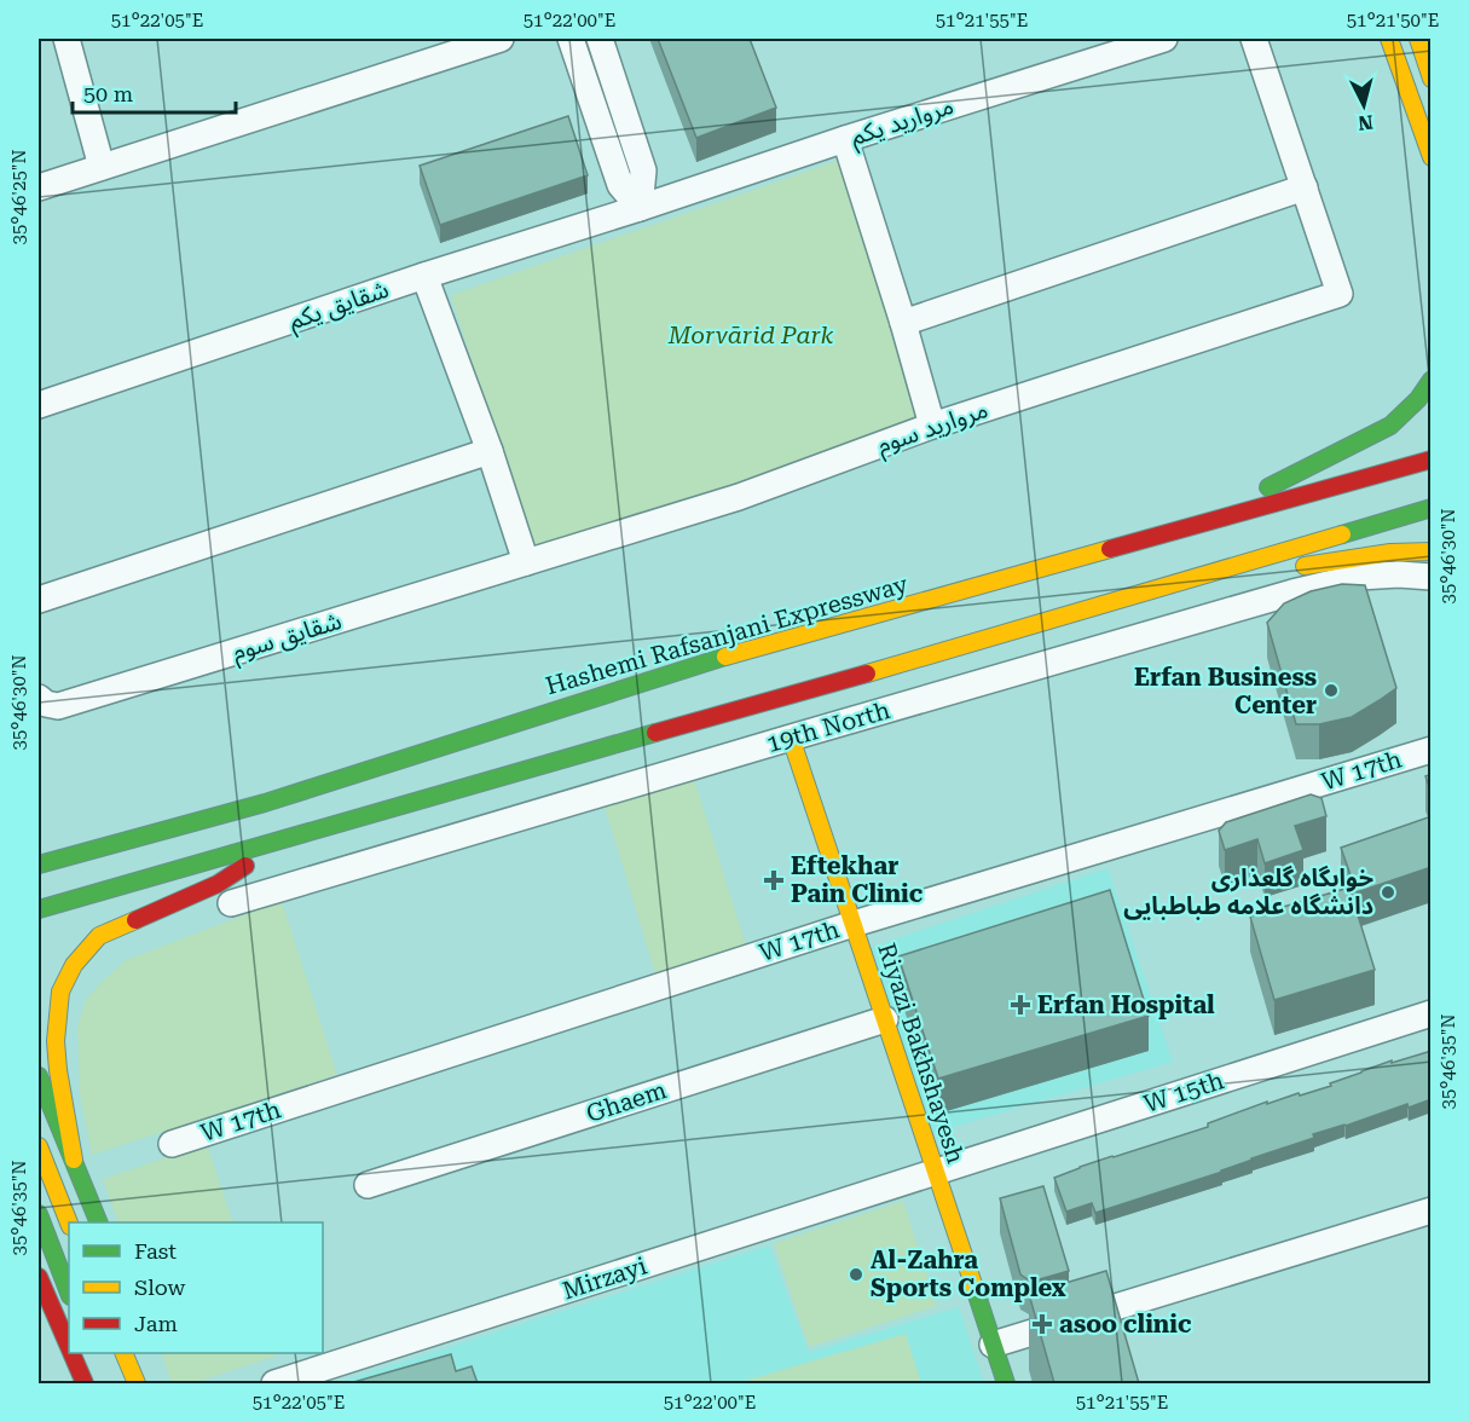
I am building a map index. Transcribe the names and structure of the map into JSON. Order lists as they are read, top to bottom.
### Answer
{
  "streets": {
    "main road": ["Hashemi Rafsanjani Expressway", "Riyazi Bakhshayesh"],
    "street": [
      "مروارید یکم",
      "شقایق یکم",
      "مروارید سوم",
      "شقایق سوم",
      "19th North",
      "W 17th",
      "W 15th",
      "Ghaem",
      "Mirzayi"
    ]
  },
  "crossings": [
    ["مروارید یکم", "شقایق یکم"],
    ["مروارید سوم", "شقایق سوم"],
    ["19th North", "Riyazi Bakhshayesh"],
    ["W 17th", "Riyazi Bakhshayesh"],
    ["Riyazi Bakhshayesh", "W 15th"],
    ["Riyazi Bakhshayesh", "Ghaem"],
    ["Riyazi Bakhshayesh", "Mirzayi"],
    ["W 15th", "Mirzayi"]
  ],
  "parks": ["Morvārid Park"],
  "places": {
    "other": ["Erfan Business Center", "خوابگاه گلعذاری دانشگاه علامه طباطبایی", "Al-Zahra Sports Complex"],
    "health": ["Eftekhar Pain Clinic", "Erfan Hospital", "asoo clinic"]
  },
  "legend": ["Fast", "Slow", "Jam"],
  "scale_bar": "50 m",
  "north": "bottom",
  "coordinates": [
    "51°22'05\"E",
    "51°22'00\"E",
    "51°21'55\"E",
    "51°21'50\"E",
    "35°46'25\"N",
    "35°46'30\"N",
    "35°46'35\"N"
  ]
}
